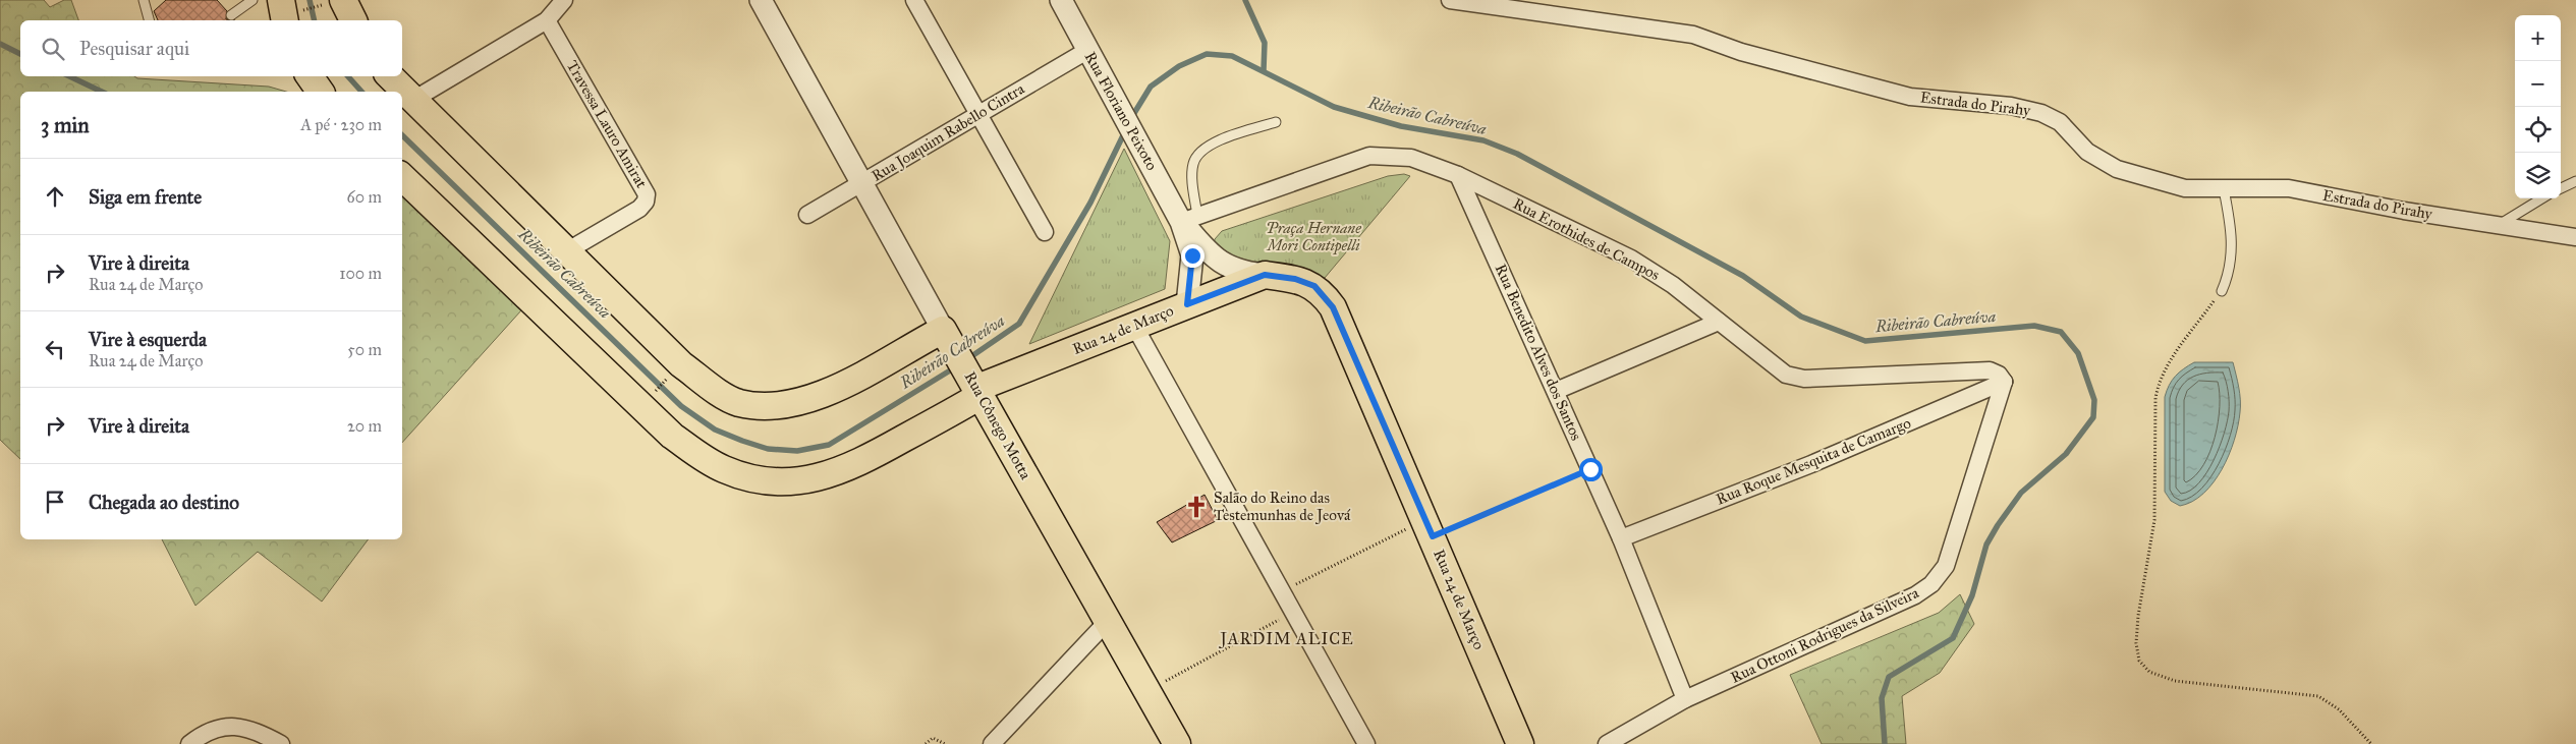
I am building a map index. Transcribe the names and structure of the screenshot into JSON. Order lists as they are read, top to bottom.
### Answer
{
  "streets": {
    "main road": ["Rua 24 de Março", "Rua Cônego Motta"],
    "street": [
      "Estrada do Pirahy",
      "Rua Floriano Peixoto",
      "Travessa Lauro Amirat",
      "Rua Joaquim Rabello Cintra",
      "Rua Erothides de Campos",
      "Rua Benedito Alves dos Santos",
      "Rua Roque Mesquita de Camargo",
      "Rua Ottoni Rodrigues da Silveira"
    ]
  },
  "crossings": [
    ["Rua Floriano Peixoto", "Rua Joaquim Rabello Cintra"],
    ["Rua Floriano Peixoto", "Rua Erothides de Campos"],
    ["Rua Joaquim Rabello Cintra", "Rua Cônego Motta"],
    ["Rua Erothides de Campos", "Rua Benedito Alves dos Santos"],
    ["Rua Erothides de Campos", "Rua Roque Mesquita de Camargo"],
    ["Rua Erothides de Campos", "Rua Ottoni Rodrigues da Silveira"],
    ["Rua 24 de Março", "Rua Cônego Motta"],
    ["Rua Benedito Alves dos Santos", "Rua Roque Mesquita de Camargo"],
    ["Rua Benedito Alves dos Santos", "Rua Ottoni Rodrigues da Silveira"],
    ["Rua Roque Mesquita de Camargo", "Rua Ottoni Rodrigues da Silveira"]
  ],
  "districts": ["JARDIM ALICE"],
  "water": ["Ribeirão Cabreúva"],
  "parks": ["Praça Hernane Mori Contipelli"],
  "places": {
    "church": ["Salão do Reino das Testemunhas de Jeová"]
  },
  "page": {
    "map_buttons": ["+", "−"],
    "search": "Pesquisar aqui",
    "heading": ["3 min", "A pé · 230 m"],
    "list": [
      ["Siga em frente", "60 m"],
      ["Vire à direita", "Rua 24 de Março", "100 m"],
      ["Vire à esquerda", "Rua 24 de Março", "50 m"],
      ["Vire à direita", "20 m"],
      "Chegada ao destino"
    ]
  }
}
